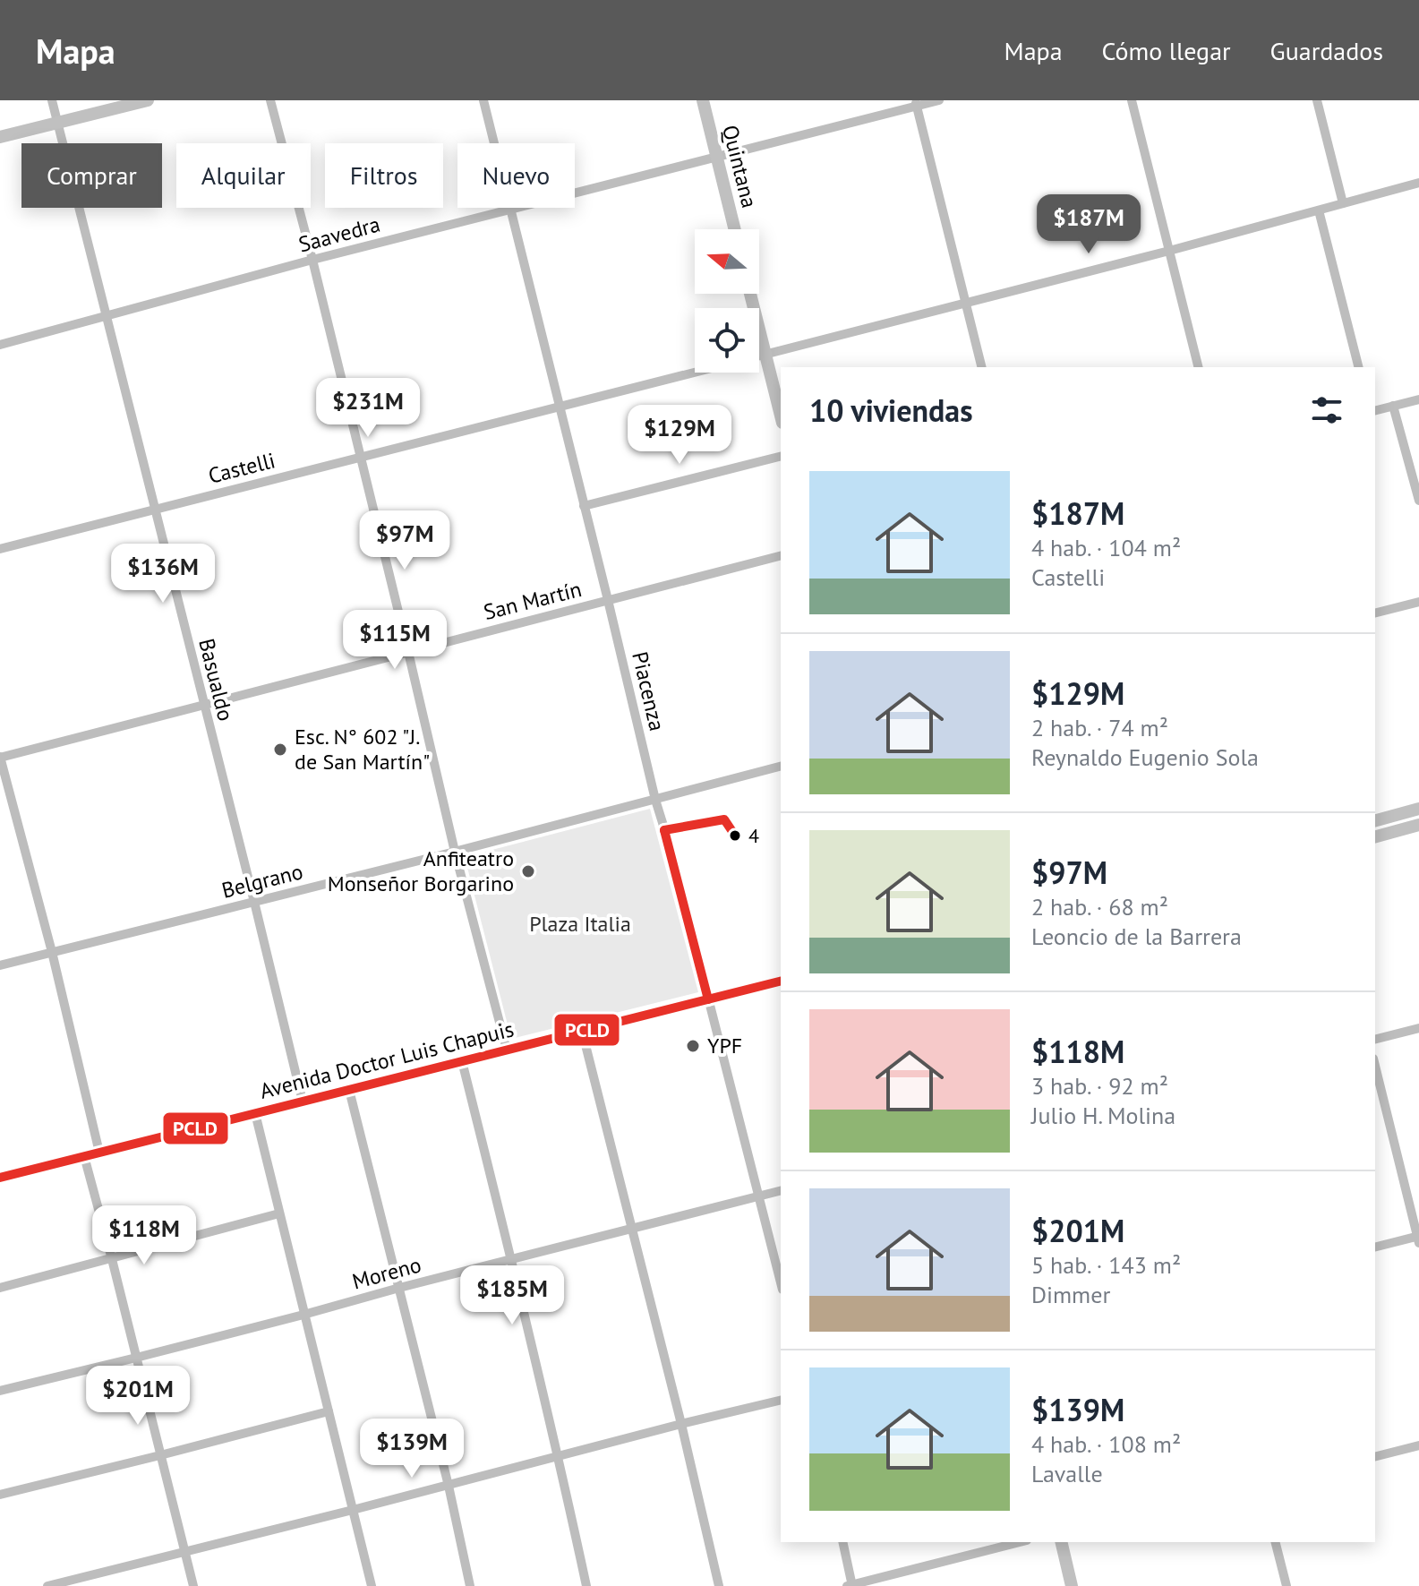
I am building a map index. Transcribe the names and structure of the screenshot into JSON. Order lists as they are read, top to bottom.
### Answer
{
  "streets": {
    "main road": ["Quintana", "Avenida Doctor Luis Chapuis"],
    "street": [
      "Saavedra",
      "Castelli",
      "San Martín",
      "Basualdo",
      "Piacenza",
      "Belgrano",
      "Moreno"
    ]
  },
  "crossings": [
    ["Quintana", "Saavedra"],
    ["Saavedra", "Basualdo"],
    ["Saavedra", "Piacenza"],
    ["Castelli", "Basualdo"],
    ["Castelli", "Piacenza"],
    ["San Martín", "Basualdo"],
    ["San Martín", "Piacenza"],
    ["Basualdo", "Belgrano"],
    ["Basualdo", "Avenida Doctor Luis Chapuis"],
    ["Piacenza", "Belgrano"],
    ["Piacenza", "Avenida Doctor Luis Chapuis"],
    ["Piacenza", "Moreno"]
  ],
  "parks": ["Plaza Italia"],
  "places": [
    "Esc. N° 602 \"J. de San Martín\"",
    "4",
    "Anfiteatro Monseñor Borgarino",
    "YPF"
  ],
  "lines": ["transit line PCLD"],
  "north": "left",
  "page": {
    "header": "Mapa",
    "nav": ["Mapa", "Cómo llegar", "Guardados"],
    "chip": [
      "Comprar",
      "Alquilar",
      "Filtros",
      "Nuevo"
    ],
    "price": [
      "$187M",
      "$231M",
      "$129M",
      "$97M",
      "$136M",
      "$115M",
      "$118M",
      "$185M",
      "$201M",
      "$139M"
    ],
    "heading": "10 viviendas",
    "list": [
      {
        "name": "$187M",
        "note": "4 hab. · 104 m² · Castelli"
      },
      {
        "name": "$129M",
        "note": "2 hab. · 74 m² · Reynaldo Eugenio Sola"
      },
      {
        "name": "$97M",
        "note": "2 hab. · 68 m² · Leoncio de la Barrera"
      },
      {
        "name": "$118M",
        "note": "3 hab. · 92 m² · Julio H. Molina"
      },
      {
        "name": "$201M",
        "note": "5 hab. · 143 m² · Dimmer"
      },
      {
        "name": "$139M",
        "note": "4 hab. · 108 m² · Lavalle"
      }
    ]
  }
}
